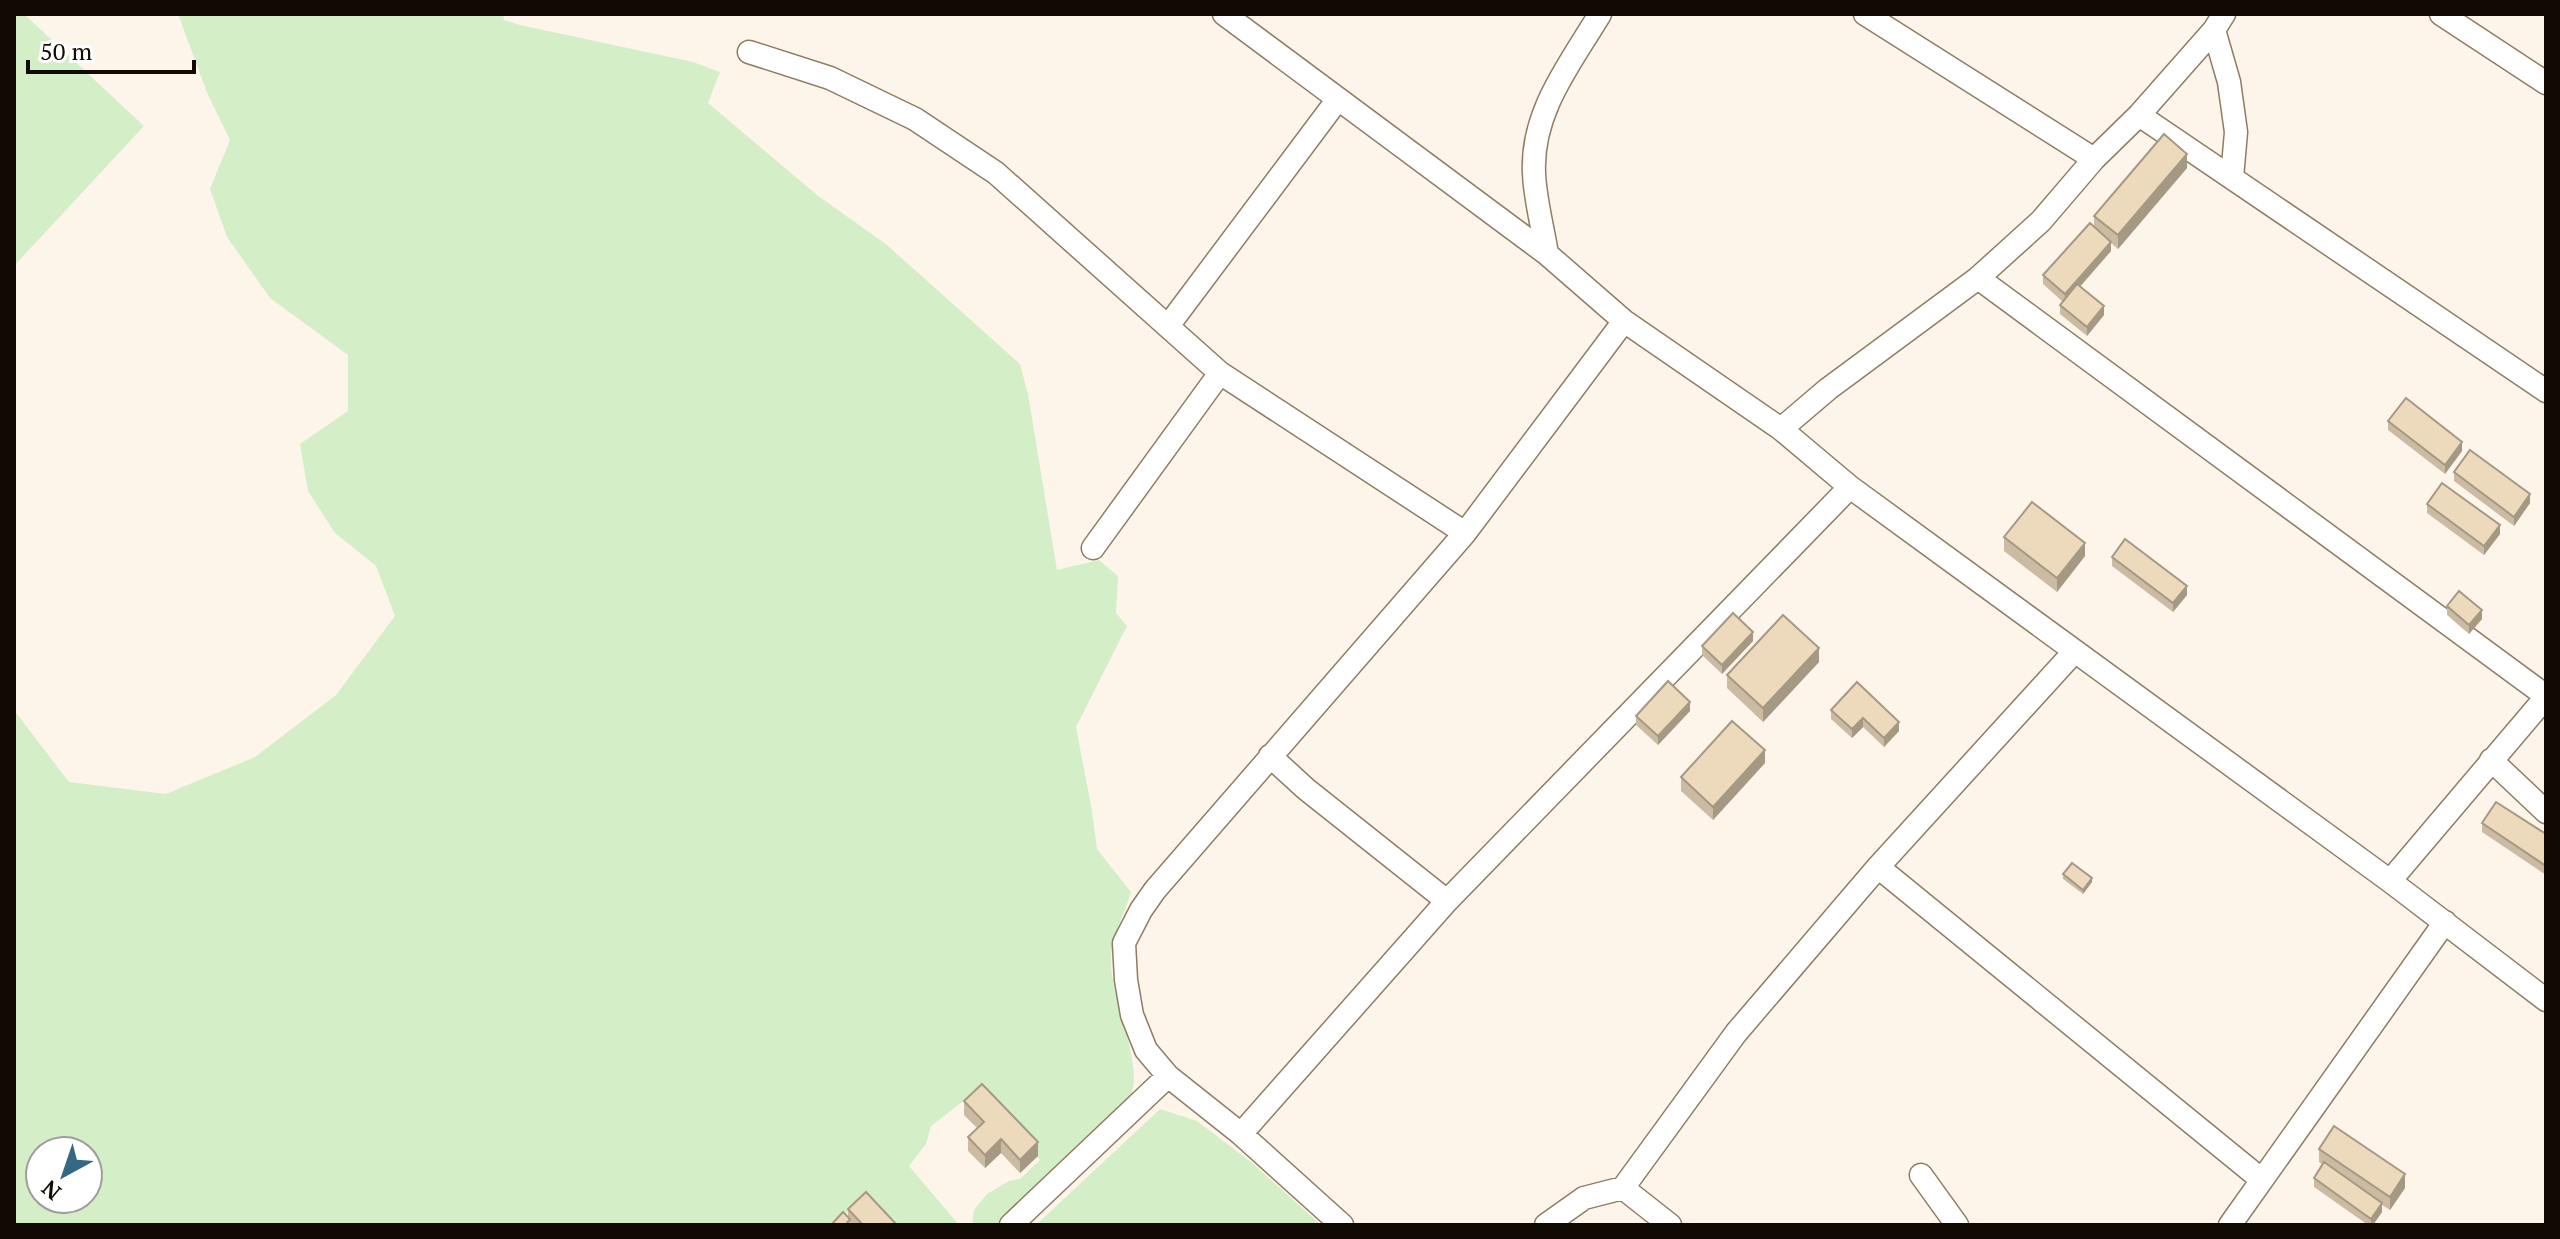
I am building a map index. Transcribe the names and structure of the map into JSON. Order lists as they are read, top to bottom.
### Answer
{
  "scale_bar": "50 m",
  "north": "bottom left"
}
